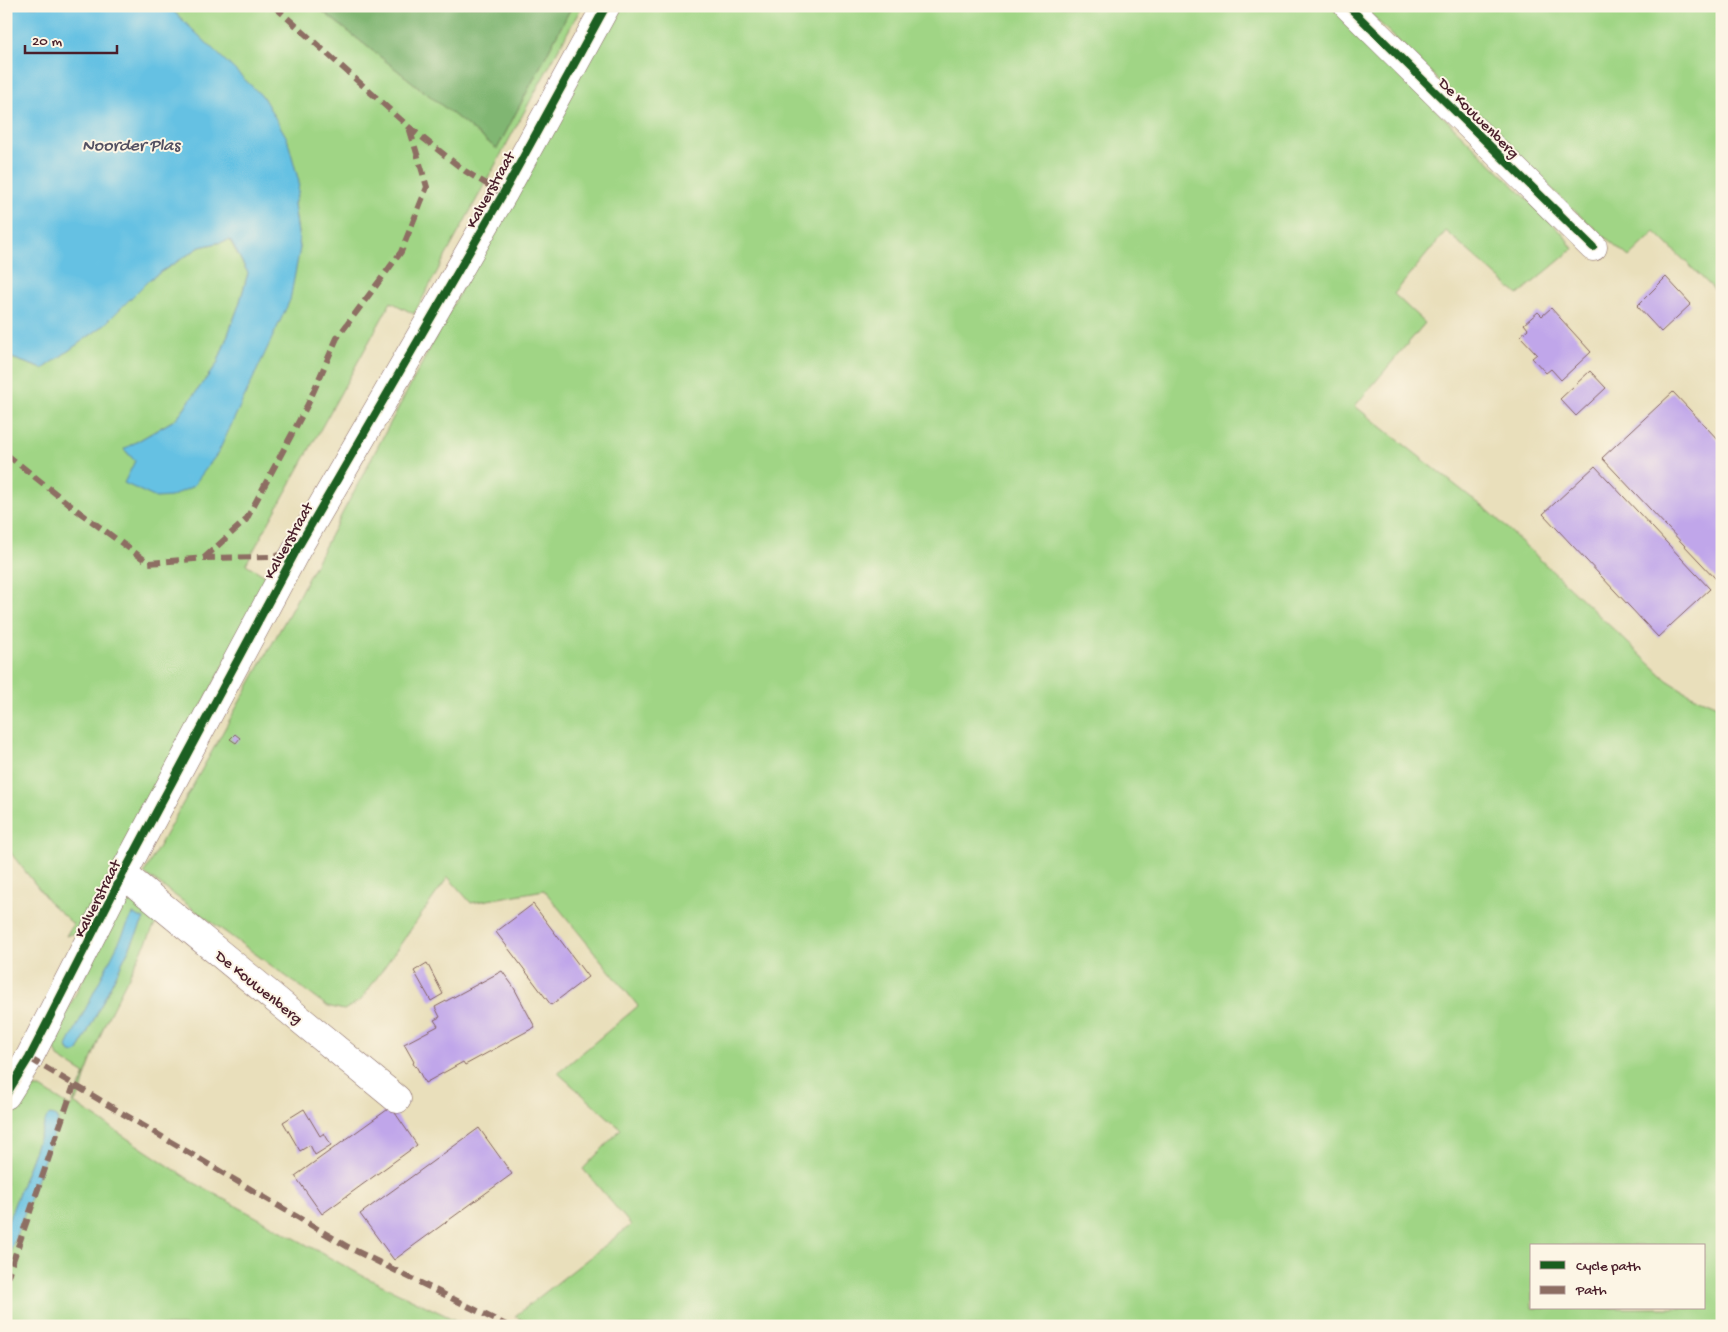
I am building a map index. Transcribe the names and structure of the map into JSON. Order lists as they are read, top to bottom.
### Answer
{
  "streets": {
    "street": ["De Kouwenberg", "Kalverstraat"]
  },
  "crossings": [
    ["De Kouwenberg", "Kalverstraat"]
  ],
  "water": ["Noorder Plas"],
  "legend": ["Cycle path", "Path"],
  "scale_bar": "20 m"
}
